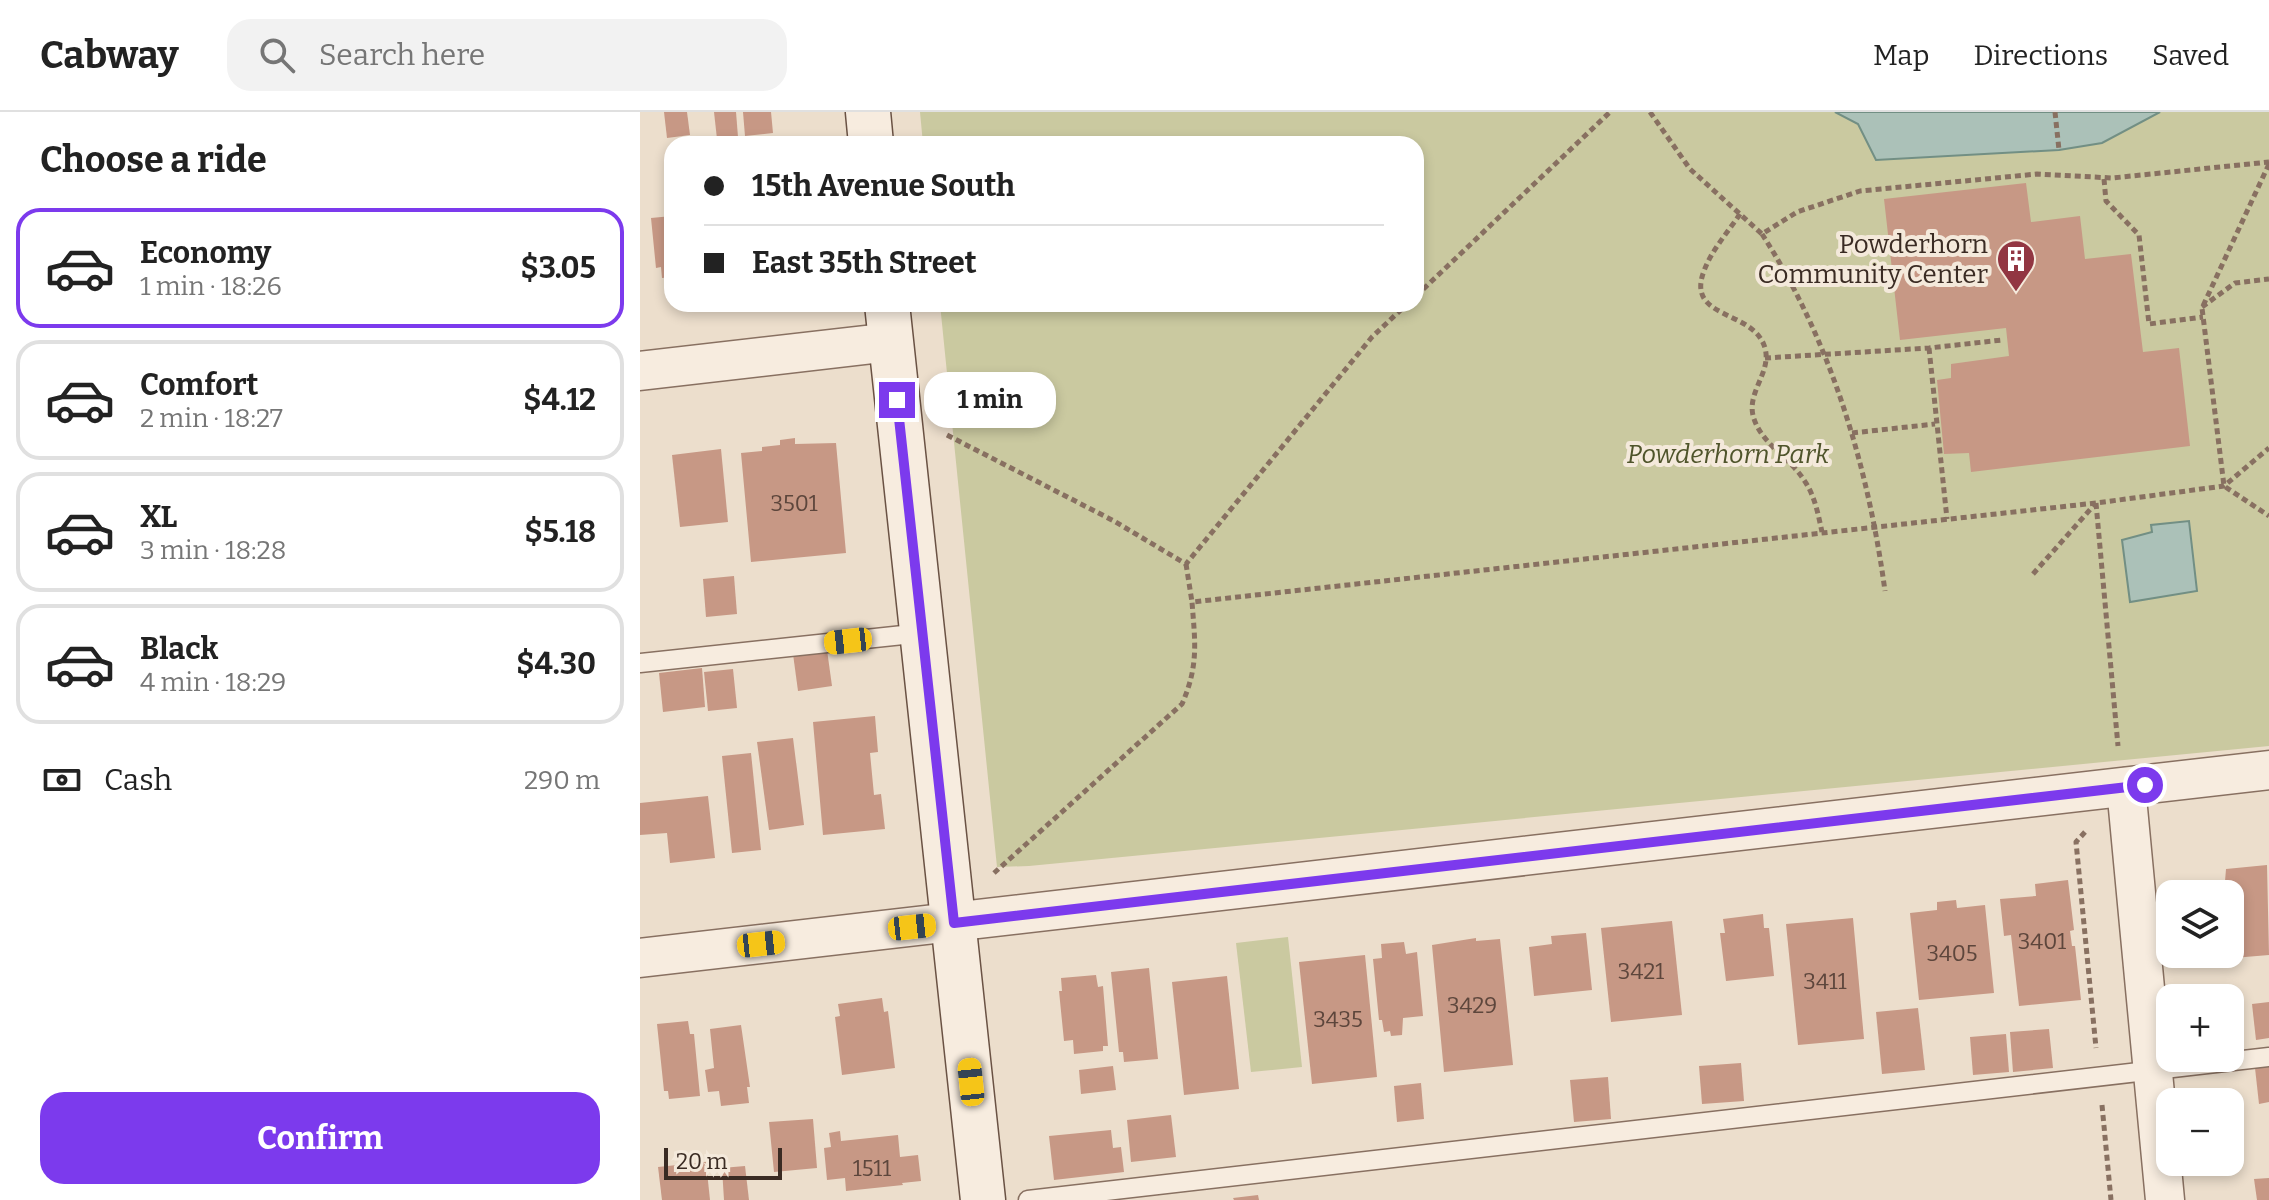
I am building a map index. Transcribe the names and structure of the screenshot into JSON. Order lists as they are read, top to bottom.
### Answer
{
  "parks": ["Powderhorn Park"],
  "places": {
    "building": ["Powderhorn Community Center"]
  },
  "house_numbers": [
    "3501",
    "3401",
    "3405",
    "3421",
    "3411",
    "3429",
    "3435",
    "1511"
  ],
  "scale_bar": "20 m",
  "page": {
    "header": "Cabway",
    "search": "Search here",
    "nav": ["Map", "Directions", "Saved"],
    "heading": "Choose a ride",
    "banner": ["15th Avenue South", "East 35th Street"],
    "list": [
      {
        "name": "Economy",
        "note": "1 min · 18:26",
        "value": "$3.05"
      },
      {
        "name": "Comfort",
        "note": "2 min · 18:27",
        "value": "$4.12"
      },
      {
        "name": "XL",
        "note": "3 min · 18:28",
        "value": "$5.18"
      },
      {
        "name": "Black",
        "note": "4 min · 18:29",
        "value": "$4.30"
      }
    ],
    "bubble": "1 min",
    "pay": ["Cash", "290 m"],
    "map_buttons": ["+", "−"],
    "buttons": "Confirm",
    "scale": "20 m"
  }
}
